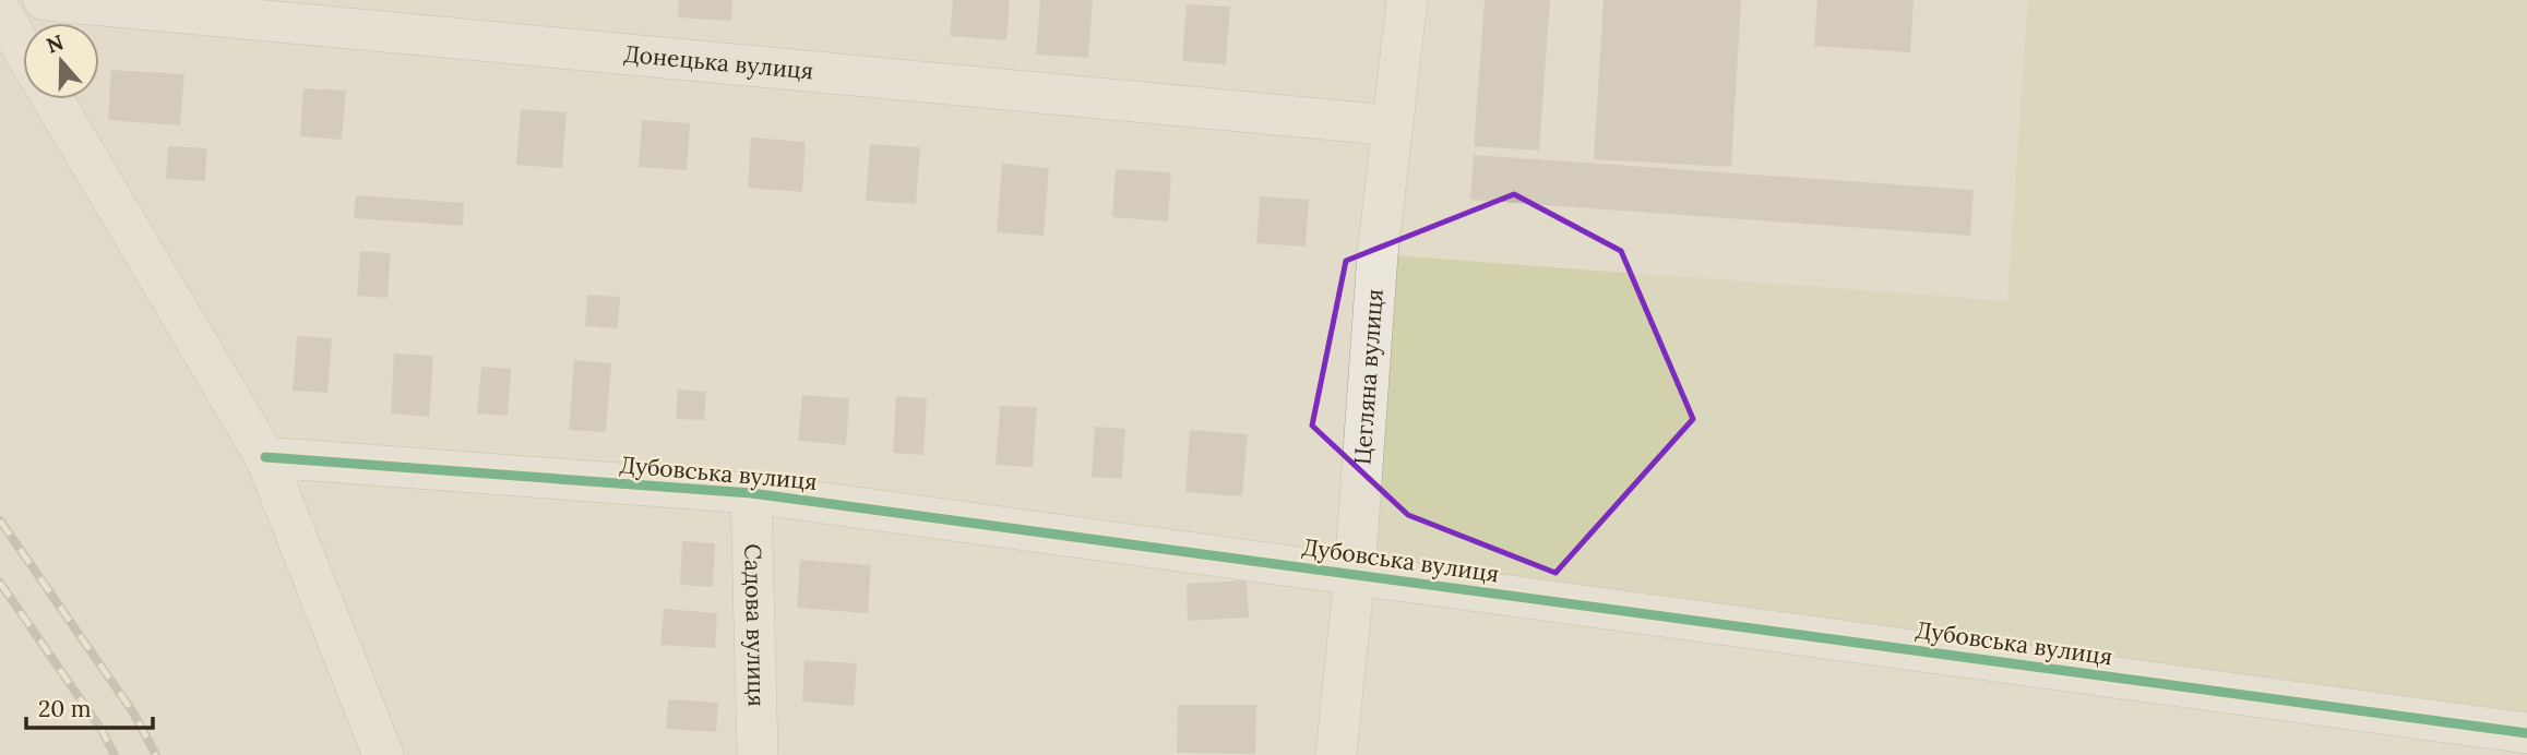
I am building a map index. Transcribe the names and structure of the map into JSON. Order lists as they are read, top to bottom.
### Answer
{
  "streets": {
    "street": [
      "Донецька вулиця",
      "Цегляна вулиця",
      "Дубовська вулиця",
      "Садова вулиця"
    ]
  },
  "crossings": [
    ["Донецька вулиця", "Цегляна вулиця"],
    ["Цегляна вулиця", "Дубовська вулиця"],
    ["Дубовська вулиця", "Садова вулиця"]
  ],
  "scale_bar": "20 m",
  "north": "top"
}
